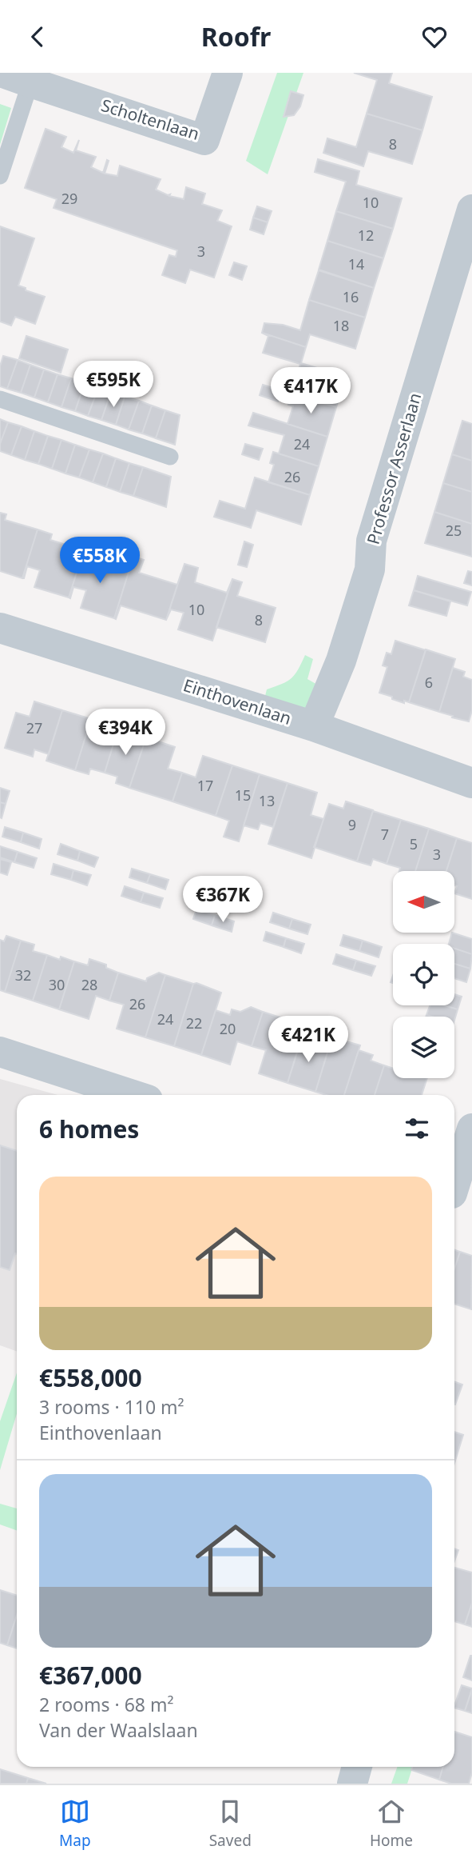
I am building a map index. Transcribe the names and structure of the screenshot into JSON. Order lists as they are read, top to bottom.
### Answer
{
  "streets": {
    "street": ["Scholtenlaan", "Professor Asserlaan", "Einthovenlaan"]
  },
  "crossings": [
    ["Professor Asserlaan", "Einthovenlaan"]
  ],
  "house_numbers": [
    "8",
    "29",
    "10",
    "12",
    "3",
    "14",
    "16",
    "18",
    "24",
    "26",
    "25",
    "10",
    "8",
    "6",
    "27",
    "17",
    "15",
    "13",
    "9",
    "7",
    "5",
    "3",
    "32",
    "30",
    "28",
    "26",
    "24",
    "22",
    "20"
  ],
  "north": "left",
  "page": {
    "header": "Roofr",
    "price": [
      "€595K",
      "€417K",
      "€558K",
      "€394K",
      "€367K",
      "€421K"
    ],
    "heading": "6 homes",
    "list": [
      {
        "name": "€558,000",
        "note": "3 rooms · 110 m² · Einthovenlaan"
      },
      {
        "name": "€367,000",
        "note": "2 rooms · 68 m² · Van der Waalslaan"
      }
    ],
    "tabs": ["Map", "Saved", "Home"]
  }
}
